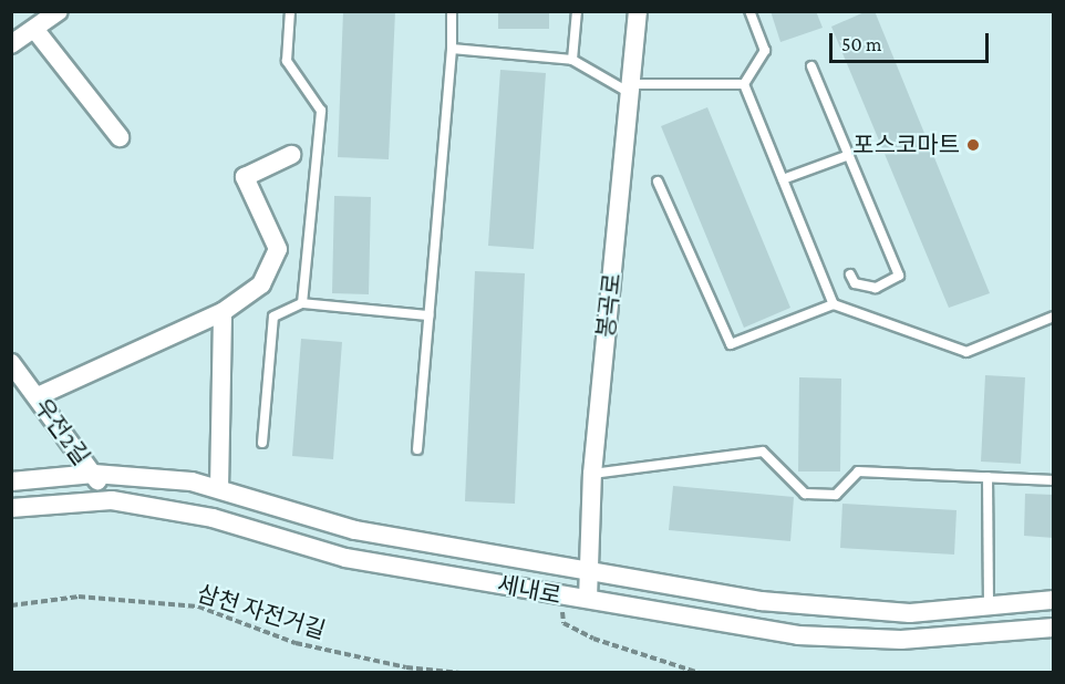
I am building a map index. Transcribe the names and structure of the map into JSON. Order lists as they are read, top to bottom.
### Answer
{
  "streets": {
    "street": ["봉곡로", "우전2길", "세내로"],
    "path": ["삼천 자전거길"]
  },
  "crossings": [
    ["봉곡로", "세내로"],
    ["우전2길", "세내로"]
  ],
  "places": ["포스코마트"],
  "scale_bar": "50 m"
}
